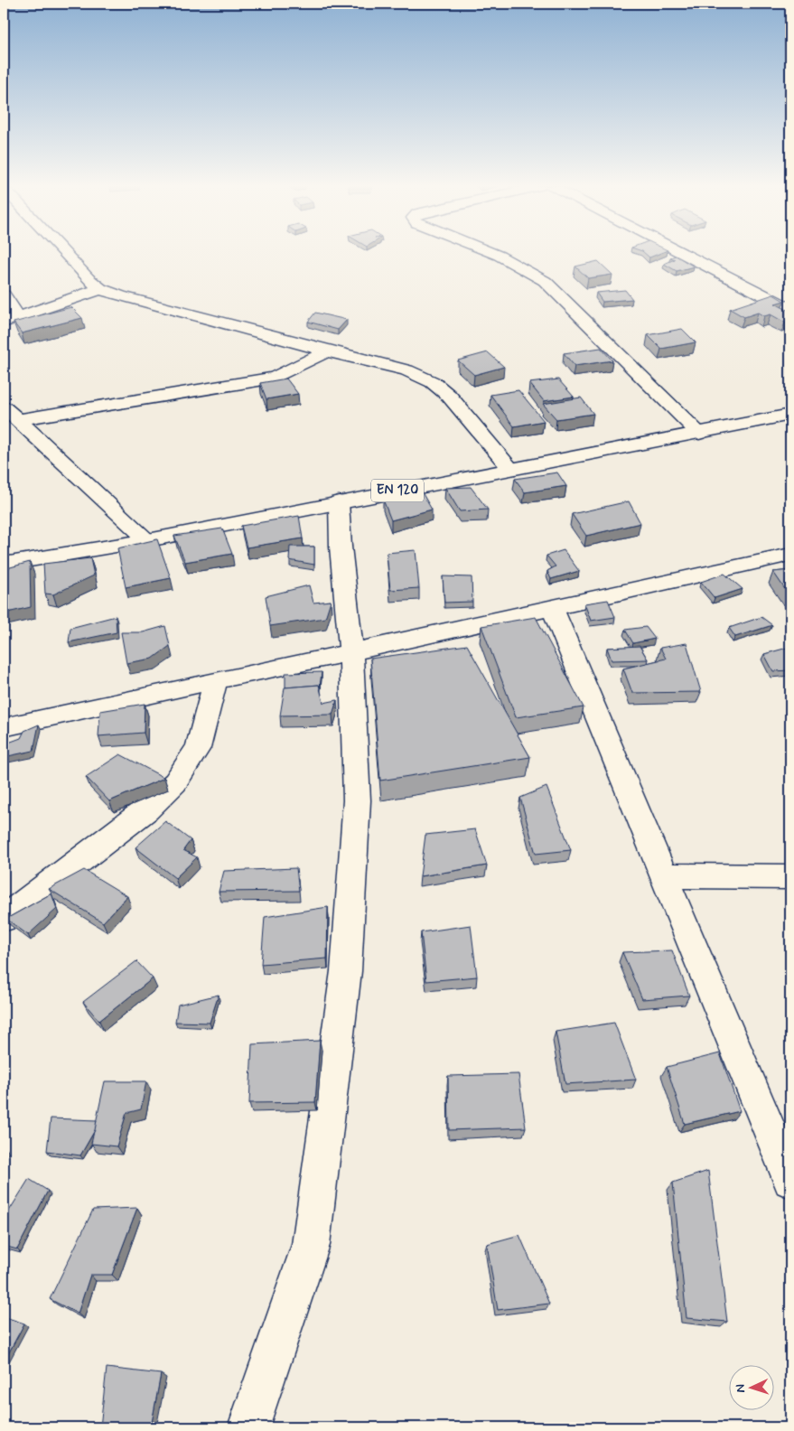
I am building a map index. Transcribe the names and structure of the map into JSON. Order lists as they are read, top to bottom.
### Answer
{
  "streets": {
    "street": ["EN 120"]
  },
  "north": "left"
}
